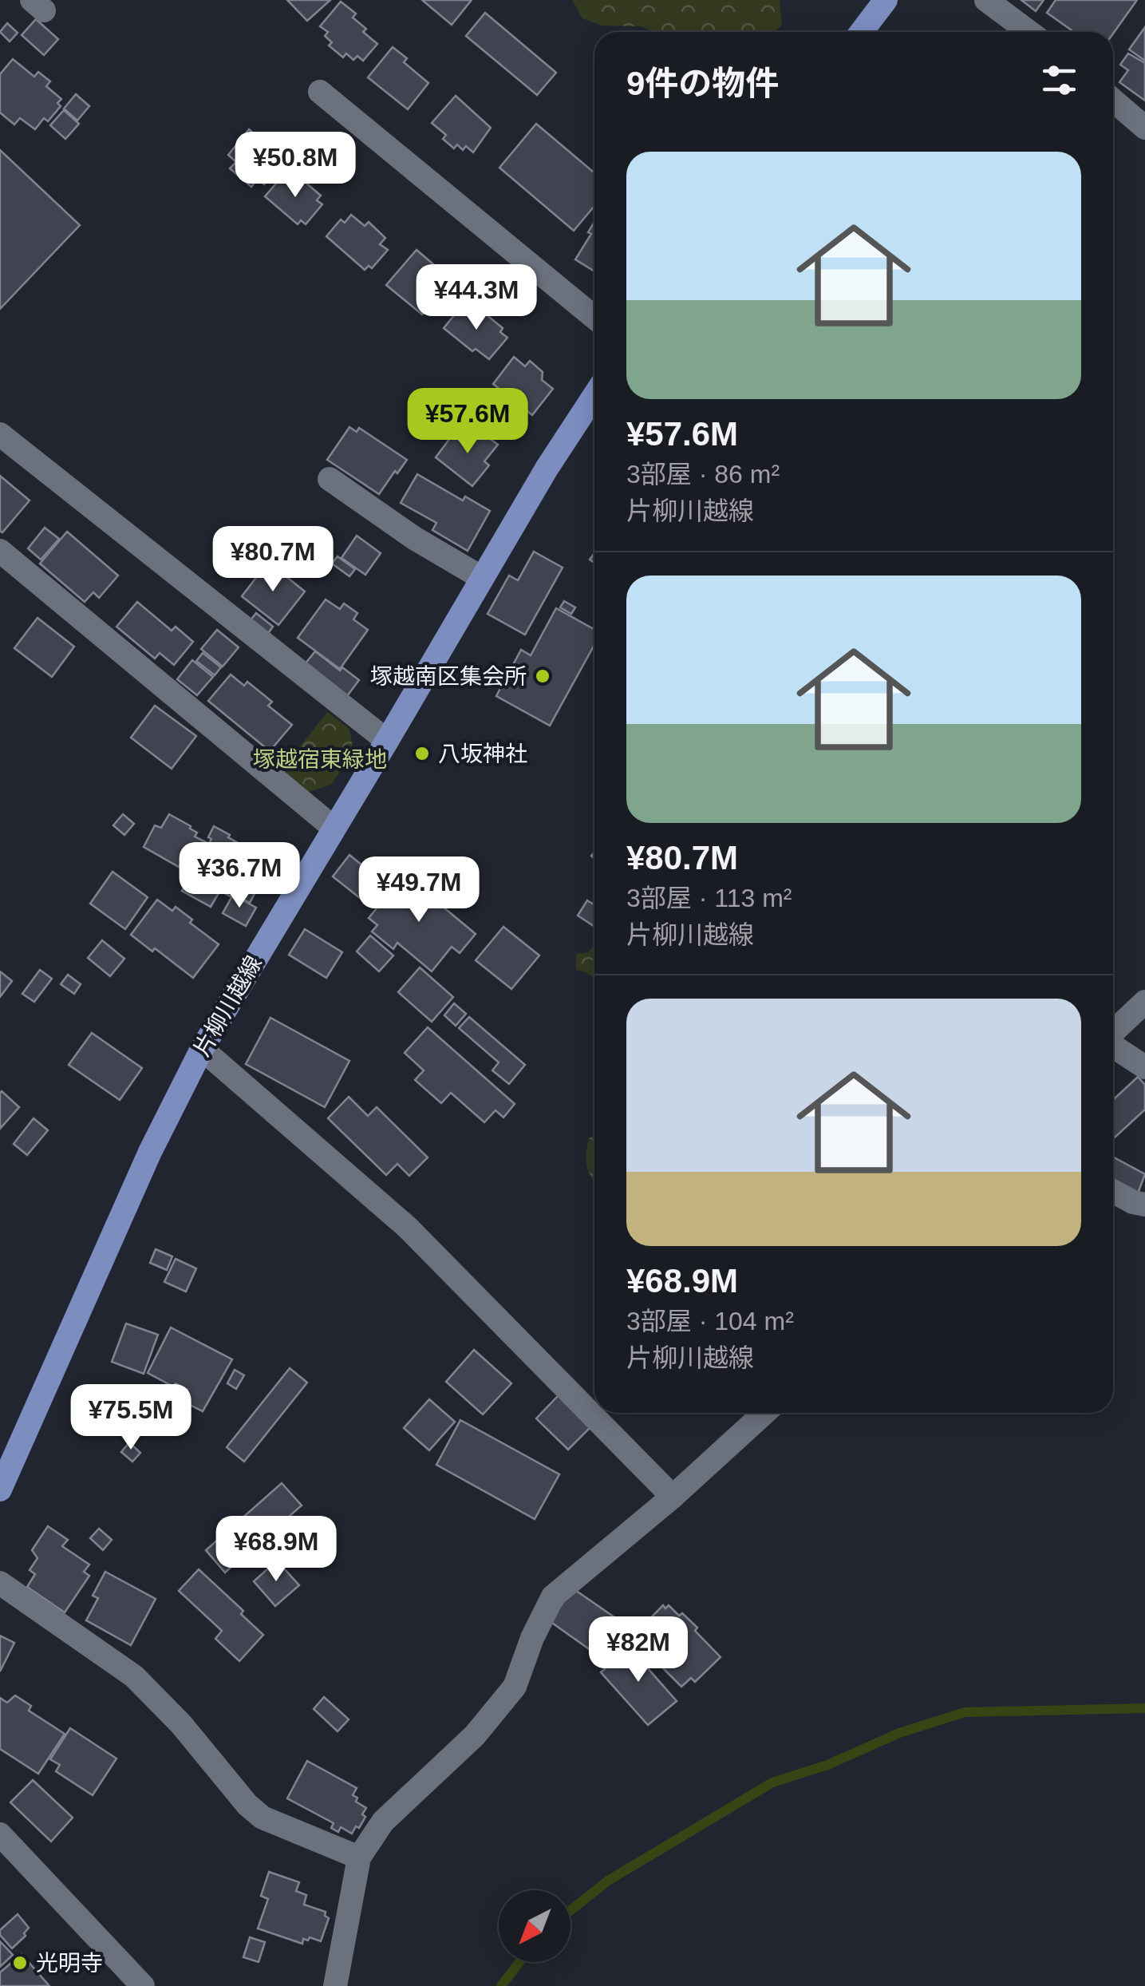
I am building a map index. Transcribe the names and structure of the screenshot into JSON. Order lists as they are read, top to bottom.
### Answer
{
  "streets": {
    "main road": ["片柳川越線"]
  },
  "parks": ["塚越宿東緑地"],
  "places": ["塚越南区集会所", "八坂神社", "光明寺"],
  "north": "bottom left",
  "page": {
    "heading": "9件の物件",
    "list": [
      {
        "name": "¥57.6M",
        "note": "3部屋 · 86 m² · 片柳川越線"
      },
      {
        "name": "¥80.7M",
        "note": "3部屋 · 113 m² · 片柳川越線"
      },
      {
        "name": "¥68.9M",
        "note": "3部屋 · 104 m² · 片柳川越線"
      }
    ],
    "price": [
      "¥50.8M",
      "¥44.3M",
      "¥57.6M",
      "¥80.7M",
      "¥36.7M",
      "¥49.7M",
      "¥75.5M",
      "¥68.9M",
      "¥82M"
    ]
  }
}
